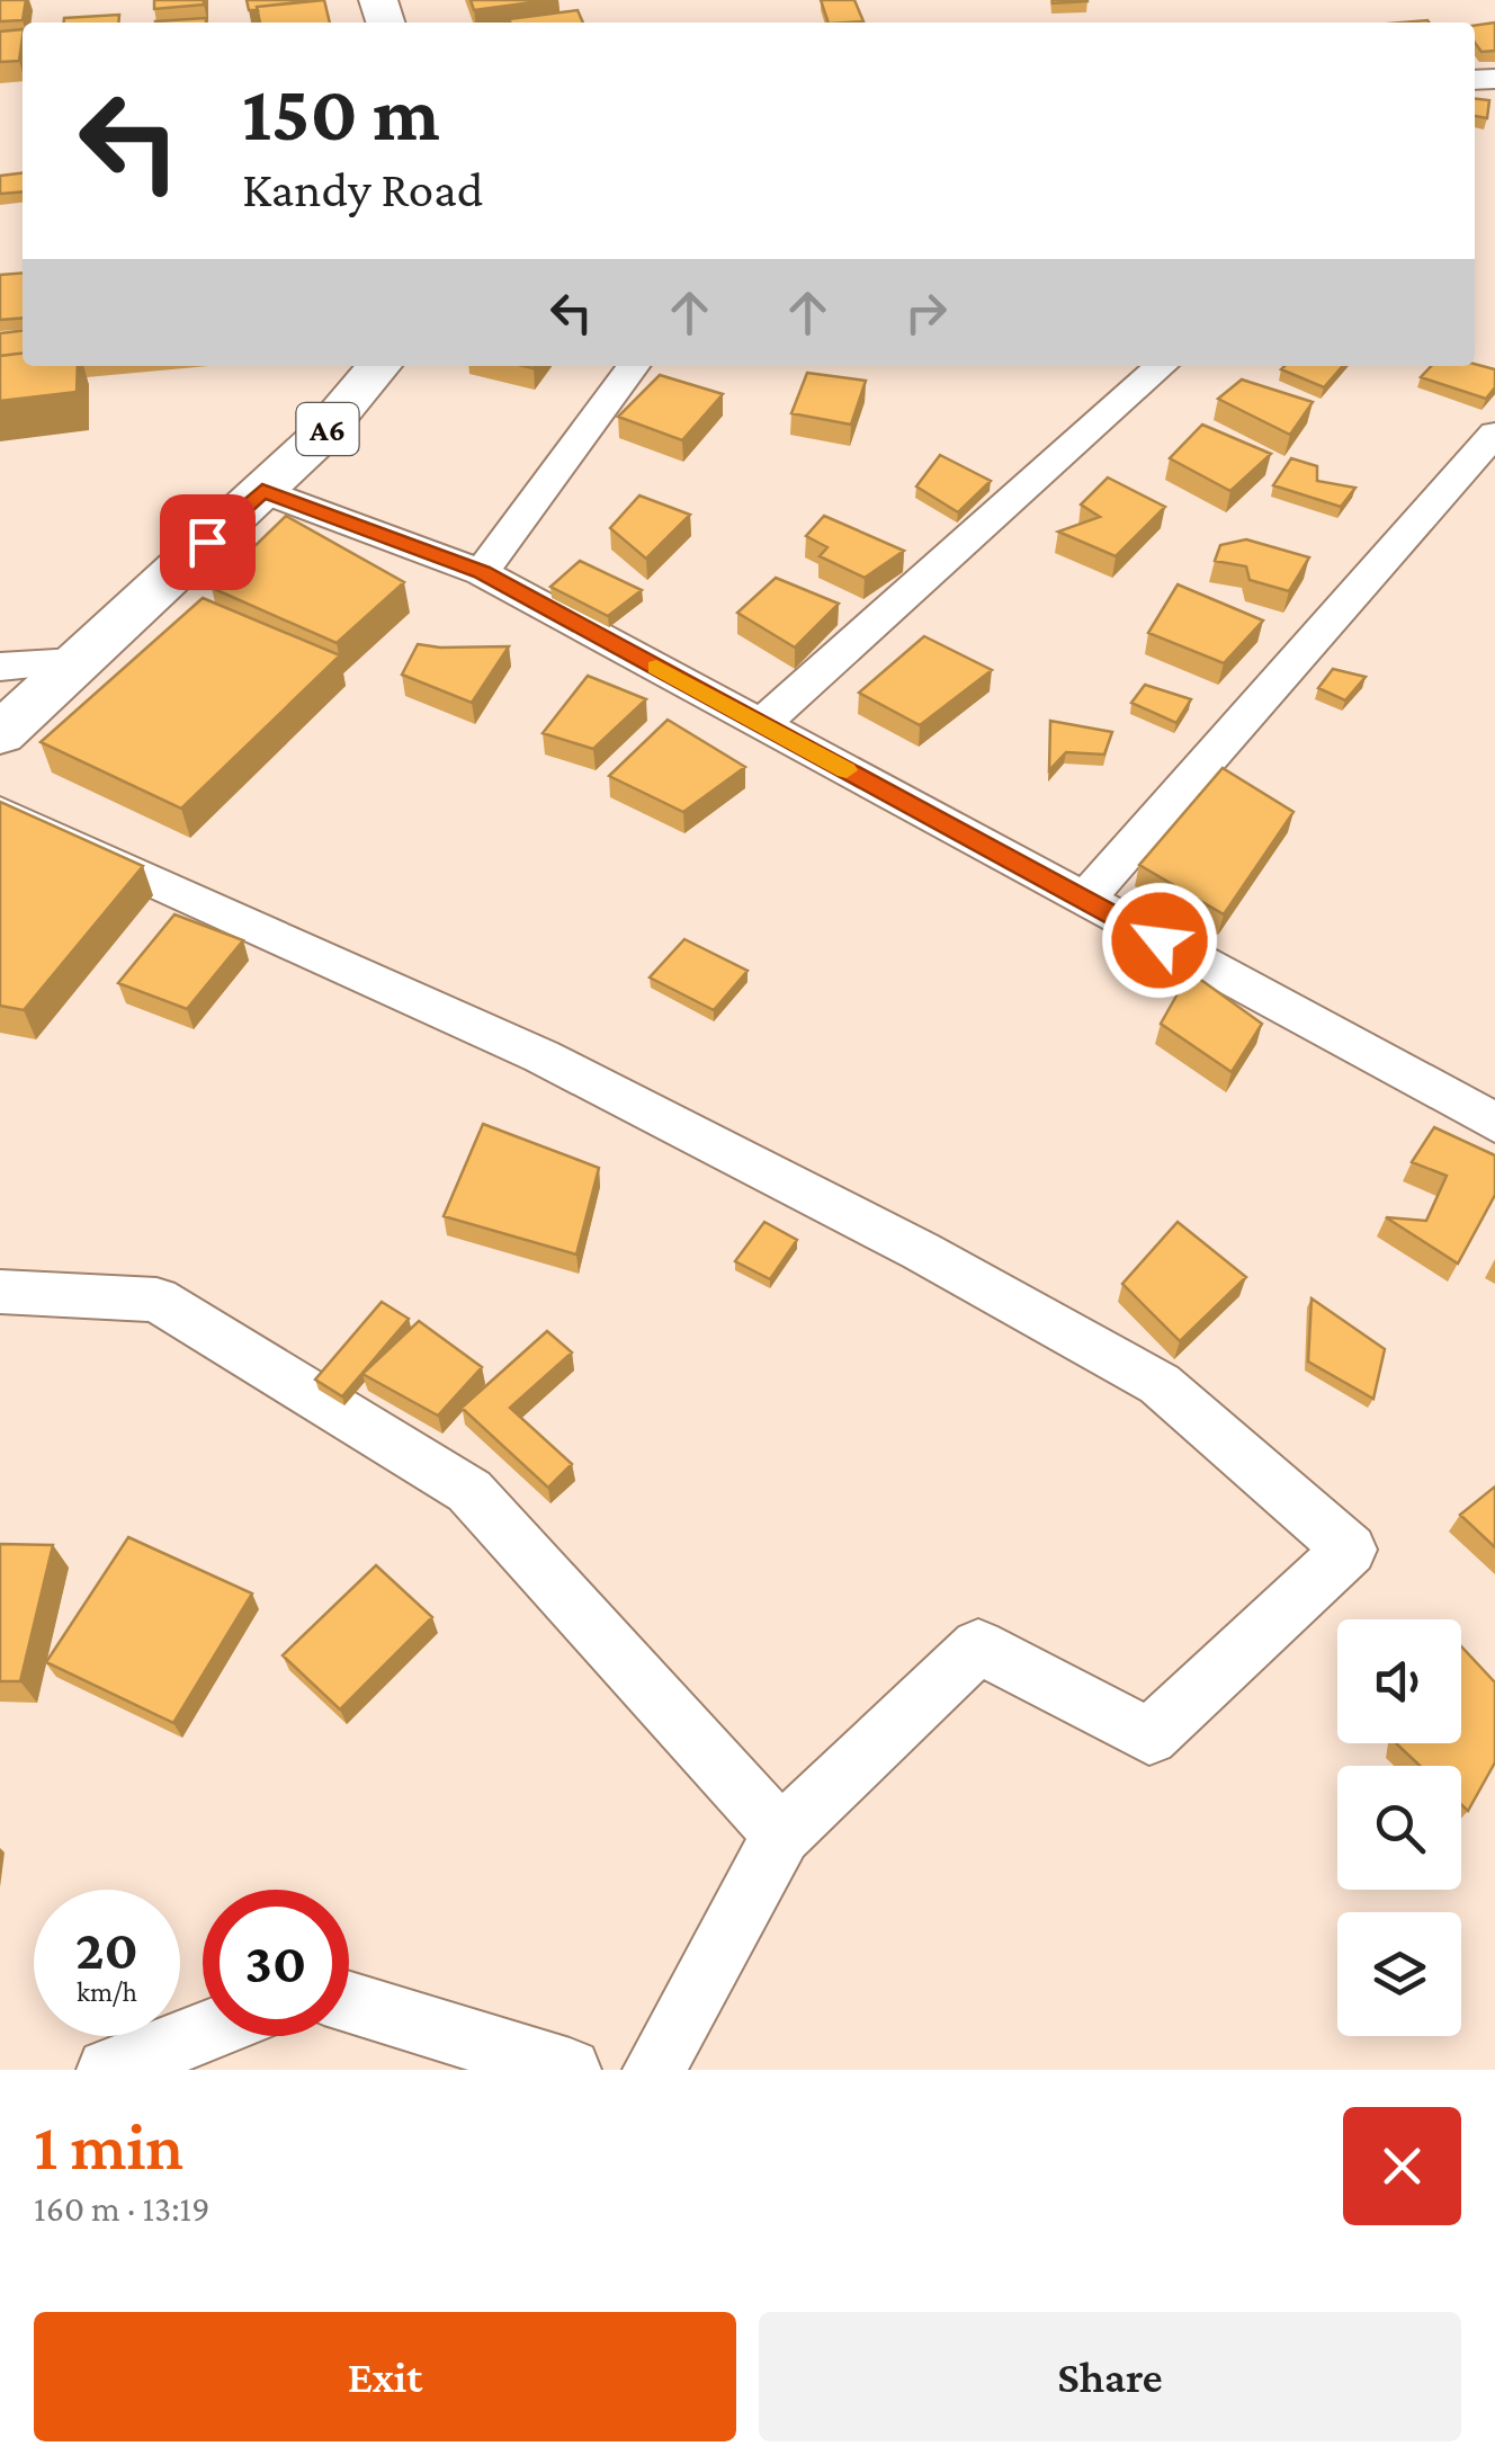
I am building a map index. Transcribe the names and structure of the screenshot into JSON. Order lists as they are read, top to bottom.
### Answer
{
  "streets": {
    "highway": ["A6"]
  },
  "page": {
    "turn": ["150 m", "Kandy Road"],
    "speed": "20 km/h",
    "limit": "30",
    "heading": ["1 min", "160 m · 13:19"],
    "buttons": ["Exit", "Share"]
  }
}
